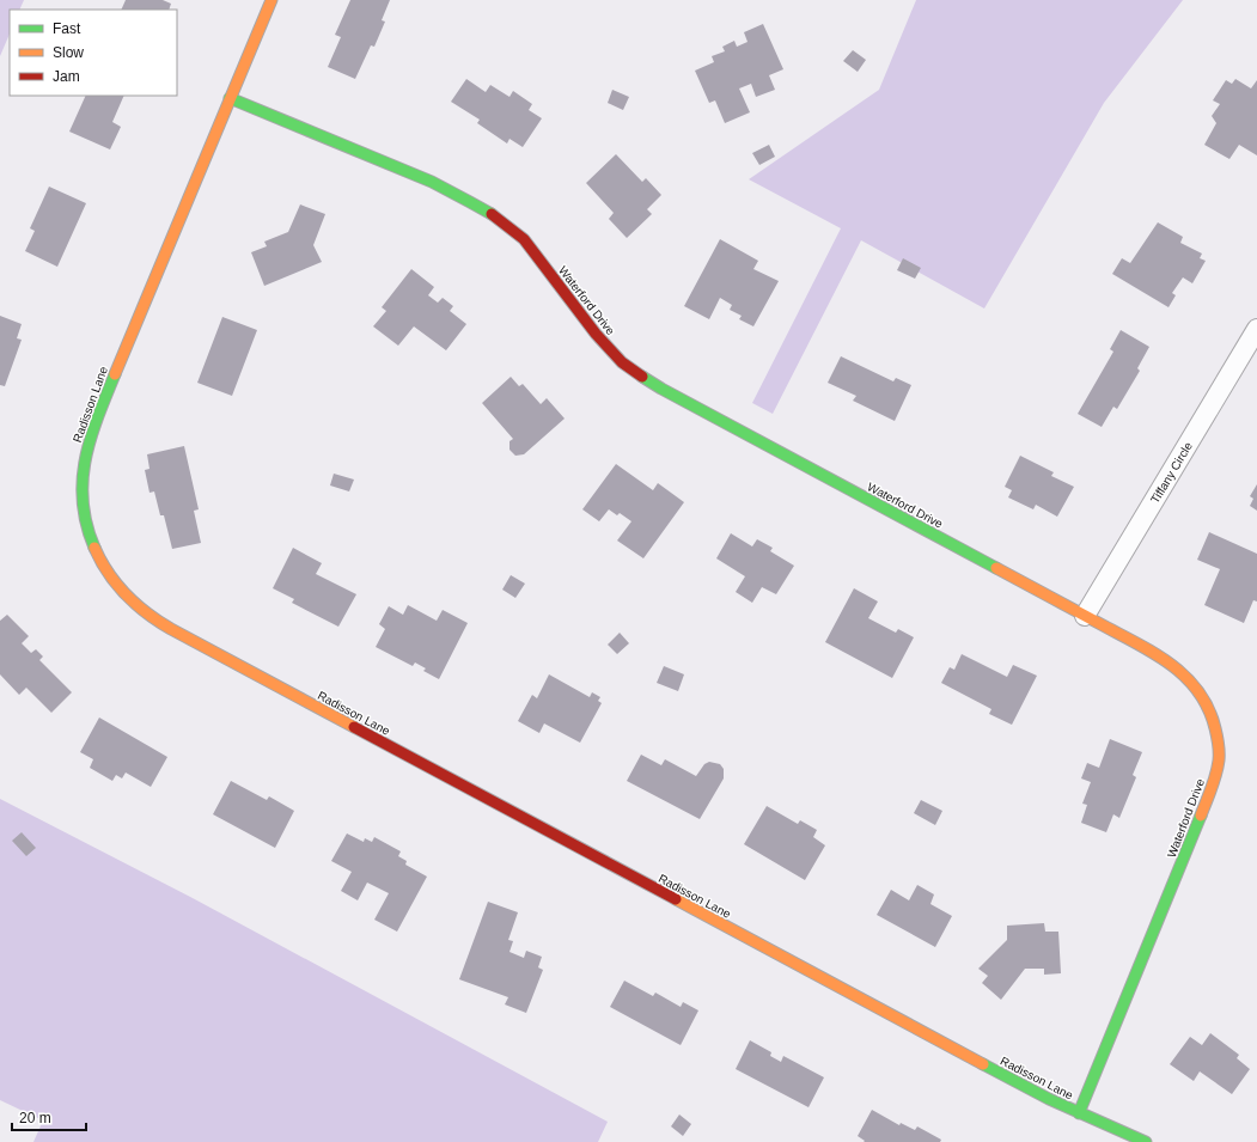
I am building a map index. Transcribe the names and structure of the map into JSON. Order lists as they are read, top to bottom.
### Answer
{
  "streets": {
    "street": ["Waterford Drive", "Radisson Lane", "Tiffany Circle"]
  },
  "crossings": [
    ["Waterford Drive", "Radisson Lane"],
    ["Waterford Drive", "Tiffany Circle"]
  ],
  "legend": ["Fast", "Slow", "Jam"],
  "scale_bar": "20 m"
}
